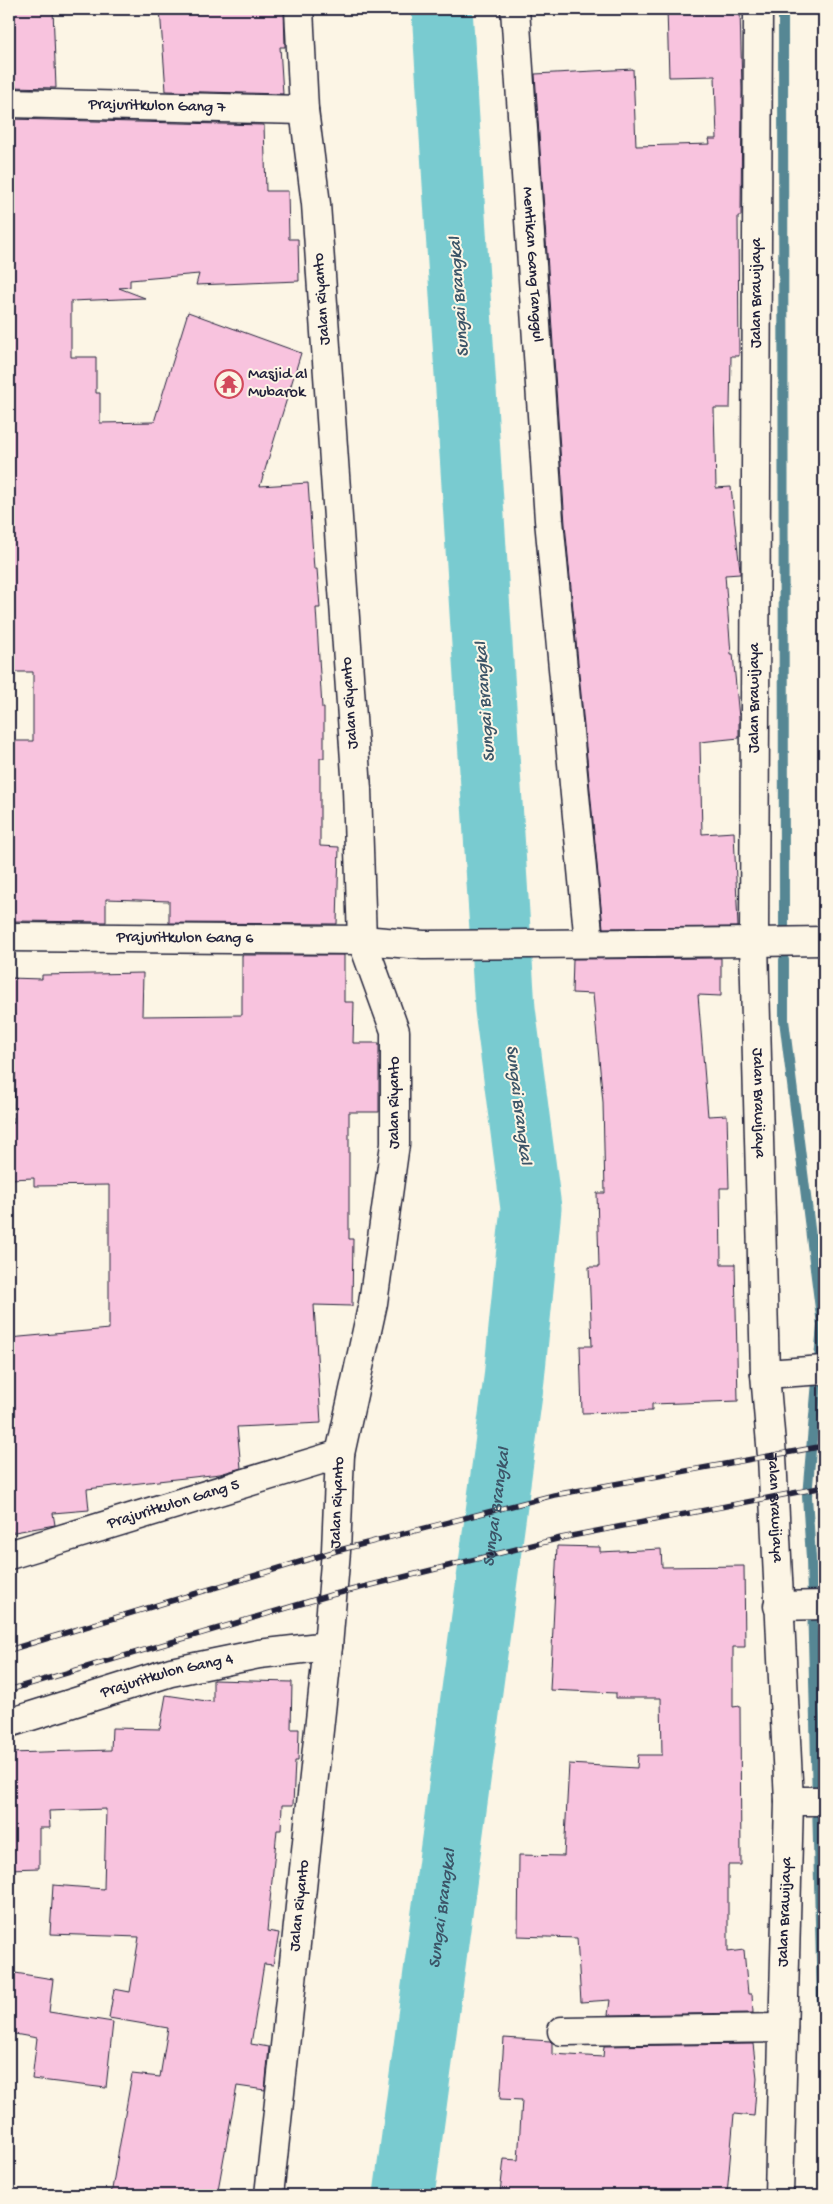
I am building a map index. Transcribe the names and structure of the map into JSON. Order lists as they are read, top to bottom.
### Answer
{
  "streets": {
    "street": [
      "Prajuritkulon Gang 7",
      "Mentikan Gang Tanggul",
      "Jalan Brawijaya",
      "Jalan Riyanto",
      "Prajuritkulon Gang 6",
      "Prajuritkulon Gang 5",
      "Prajuritkulon Gang 4"
    ]
  },
  "crossings": [
    ["Prajuritkulon Gang 7", "Jalan Riyanto"],
    ["Mentikan Gang Tanggul", "Prajuritkulon Gang 6"],
    ["Jalan Brawijaya", "Prajuritkulon Gang 6"],
    ["Jalan Riyanto", "Prajuritkulon Gang 6"],
    ["Jalan Riyanto", "Prajuritkulon Gang 5"],
    ["Jalan Riyanto", "Prajuritkulon Gang 4"]
  ],
  "water": ["Sungai Brangkal"],
  "places": {
    "temple": ["Masjid al Mubarok"]
  }
}
